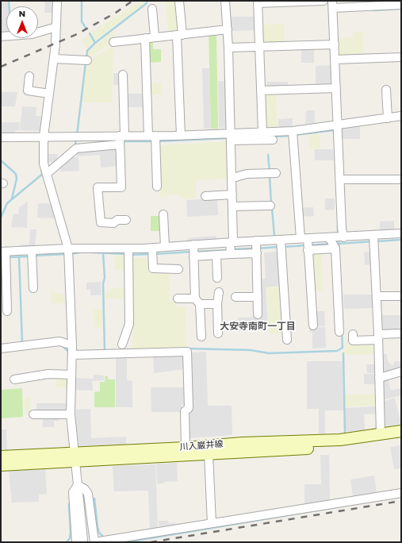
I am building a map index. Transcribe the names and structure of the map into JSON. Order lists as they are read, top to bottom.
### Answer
{
  "streets": {
    "main road": ["川入巌井線"]
  },
  "districts": ["大安寺南町一丁目"],
  "north": "top"
}
